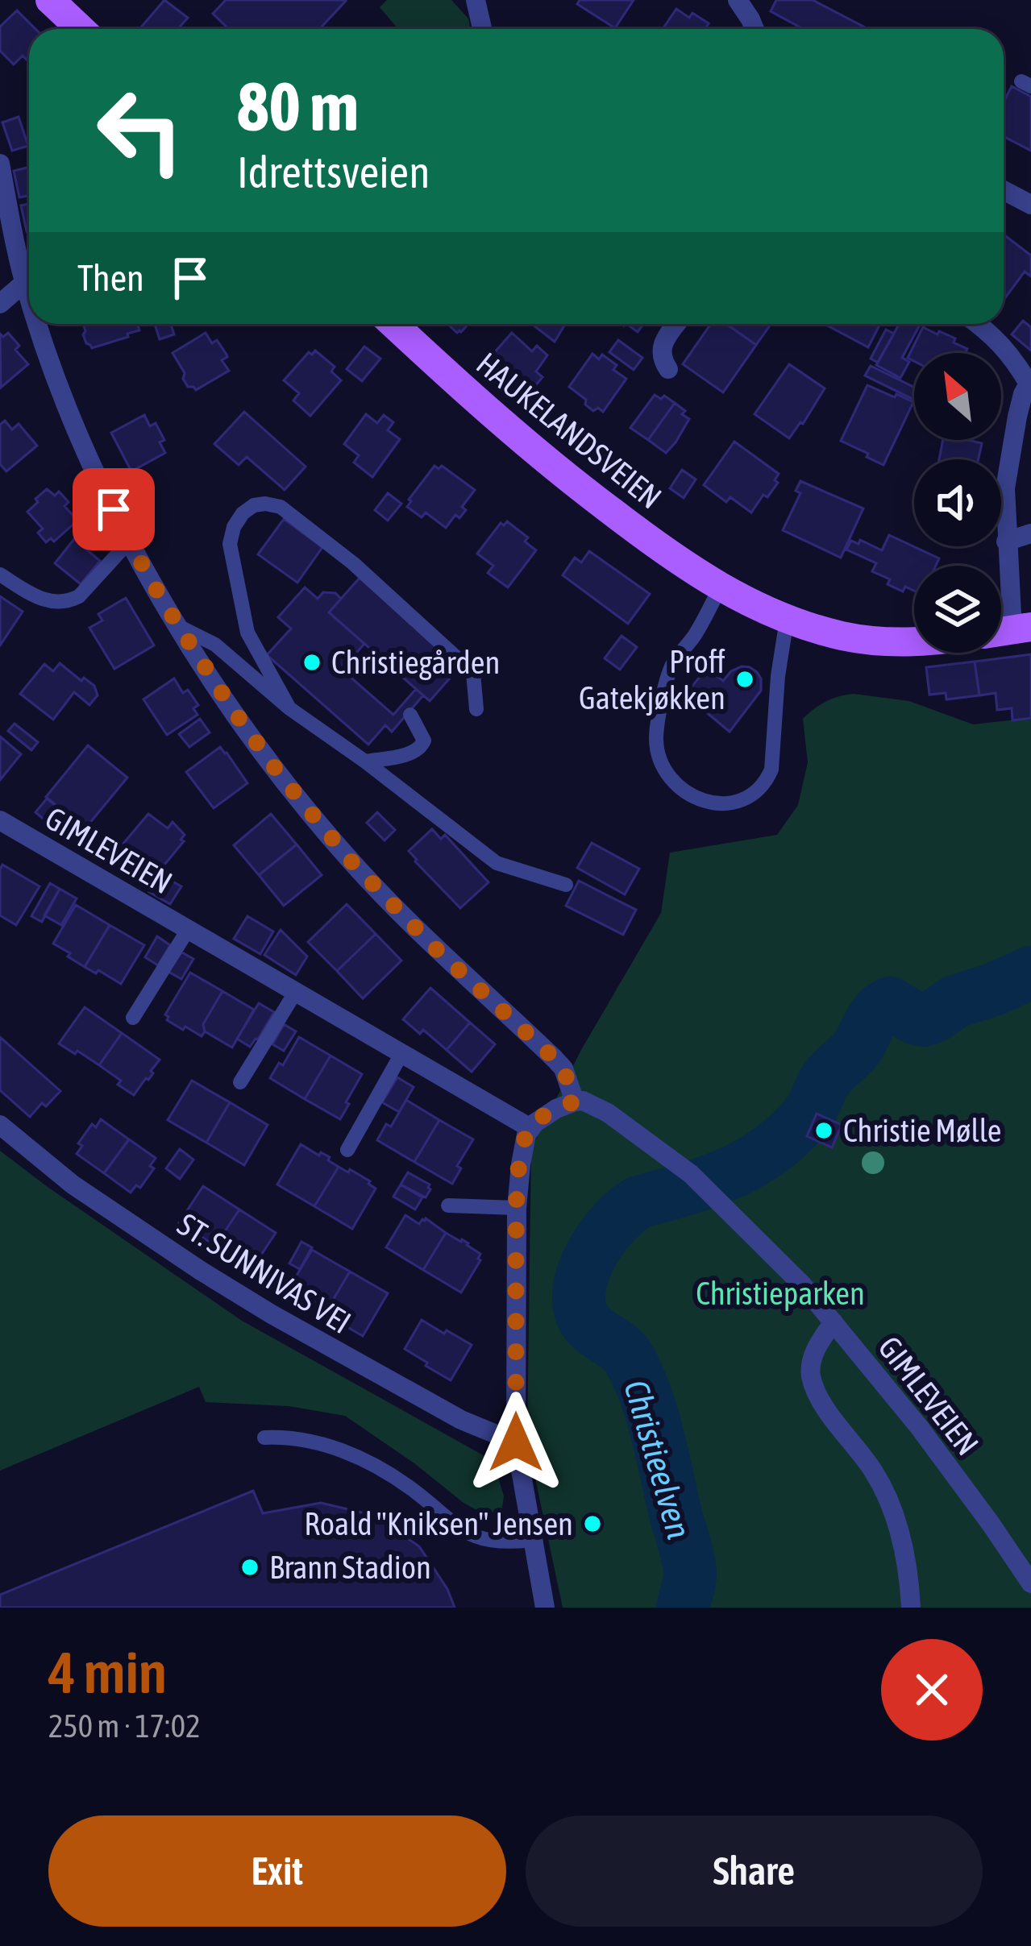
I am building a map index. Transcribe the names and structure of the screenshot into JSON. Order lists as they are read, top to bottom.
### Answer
{
  "streets": {
    "main road": ["HAUKELANDSVEIEN"],
    "street": ["GIMLEVEIEN", "ST. SUNNIVAS VEI"]
  },
  "water": ["Christieelven"],
  "parks": ["Christieparken"],
  "places": [
    "Christiegården",
    "Proff Gatekjøkken",
    "Christie Mølle",
    "Roald \"Kniksen\" Jensen",
    "Brann Stadion"
  ],
  "north": "top left",
  "page": {
    "turn": ["80 m", "Idrettsveien"],
    "then": "Then",
    "heading": ["4 min", "250 m · 17:02"],
    "buttons": ["Exit", "Share"]
  }
}
